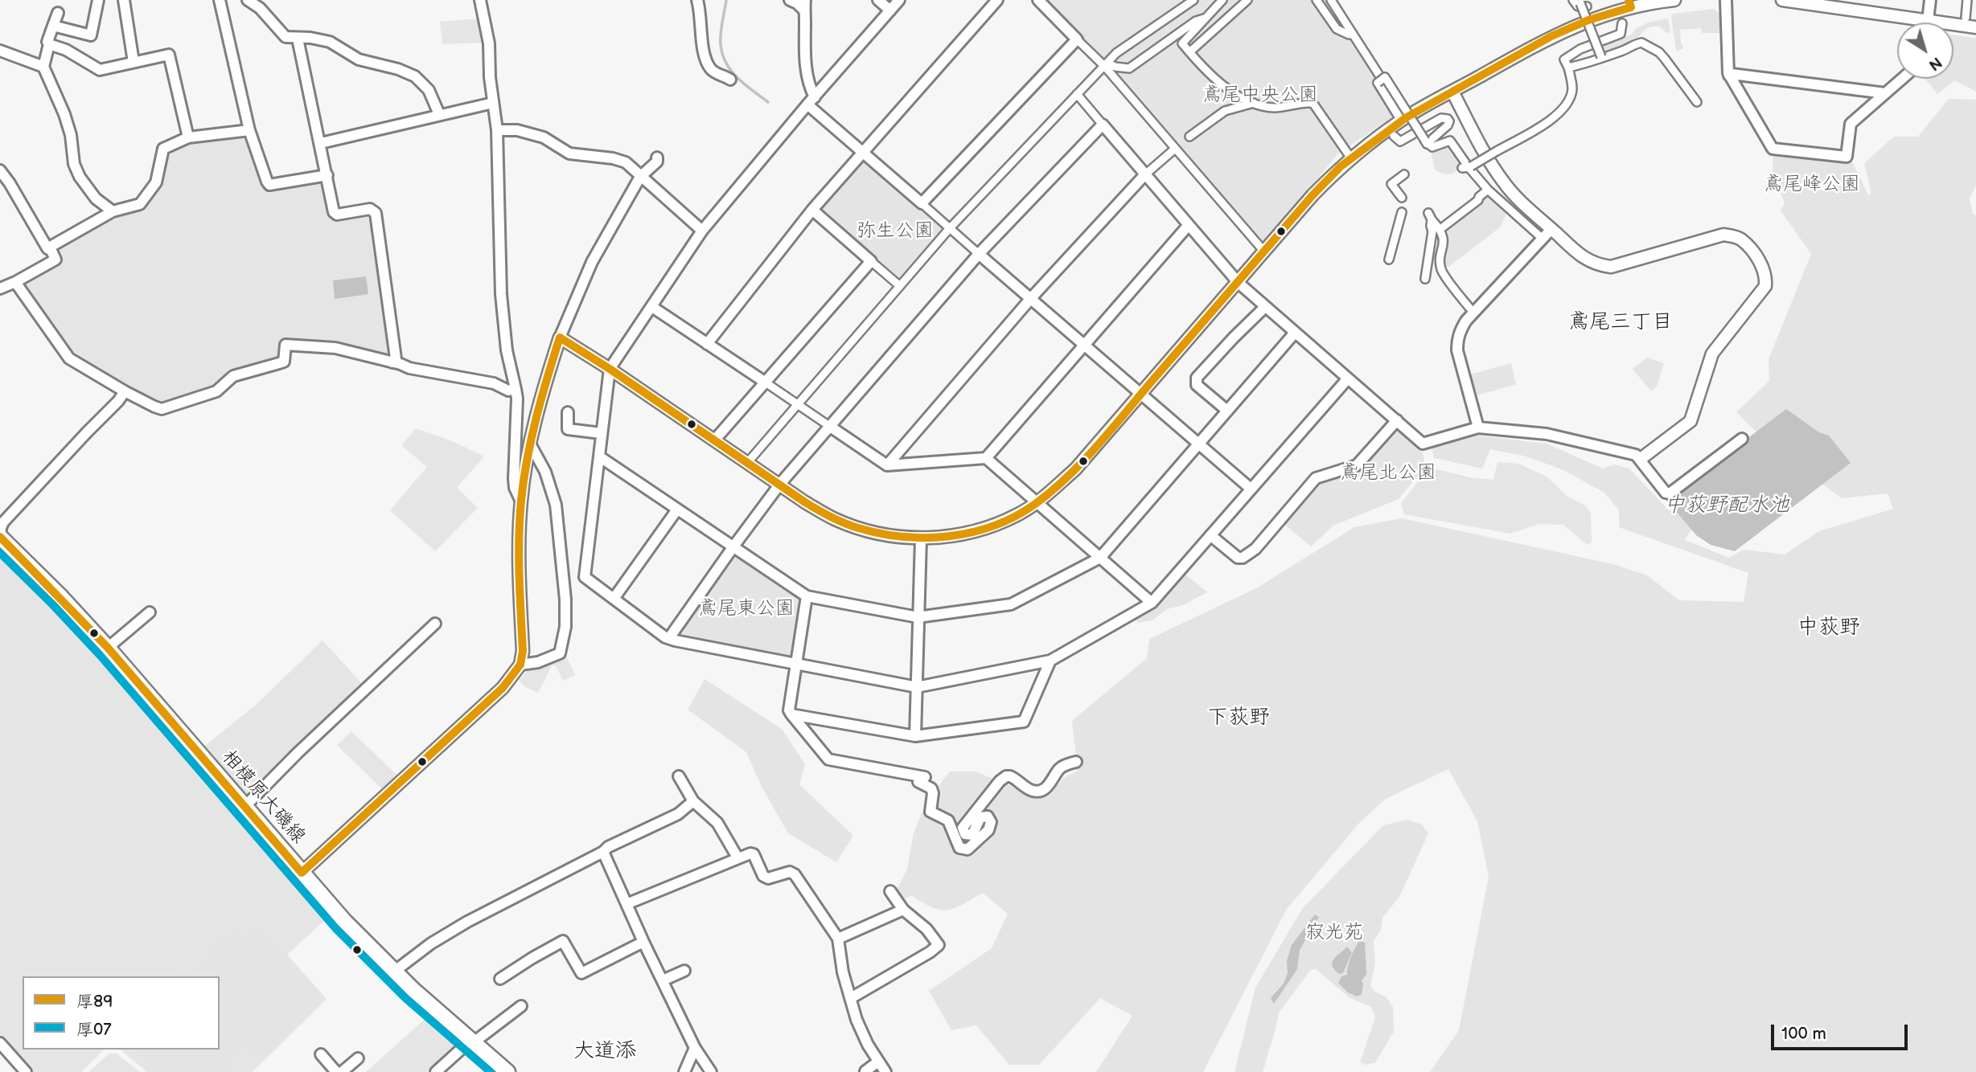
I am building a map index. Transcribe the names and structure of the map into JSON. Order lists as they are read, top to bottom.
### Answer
{
  "streets": {
    "main road": ["相模原大磯線"]
  },
  "districts": [
    "鳶尾三丁目",
    "中荻野",
    "下荻野",
    "大道添"
  ],
  "water": ["中荻野配水池"],
  "parks": [
    "鳶尾中央公園",
    "鳶尾峰公園",
    "弥生公園",
    "鳶尾北公園",
    "鳶尾東公園",
    "寂光苑"
  ],
  "lines": ["transit line 厚89", "transit line 厚07"],
  "legend": ["厚89", "厚07"],
  "scale_bar": "100 m",
  "north": "bottom right"
}
